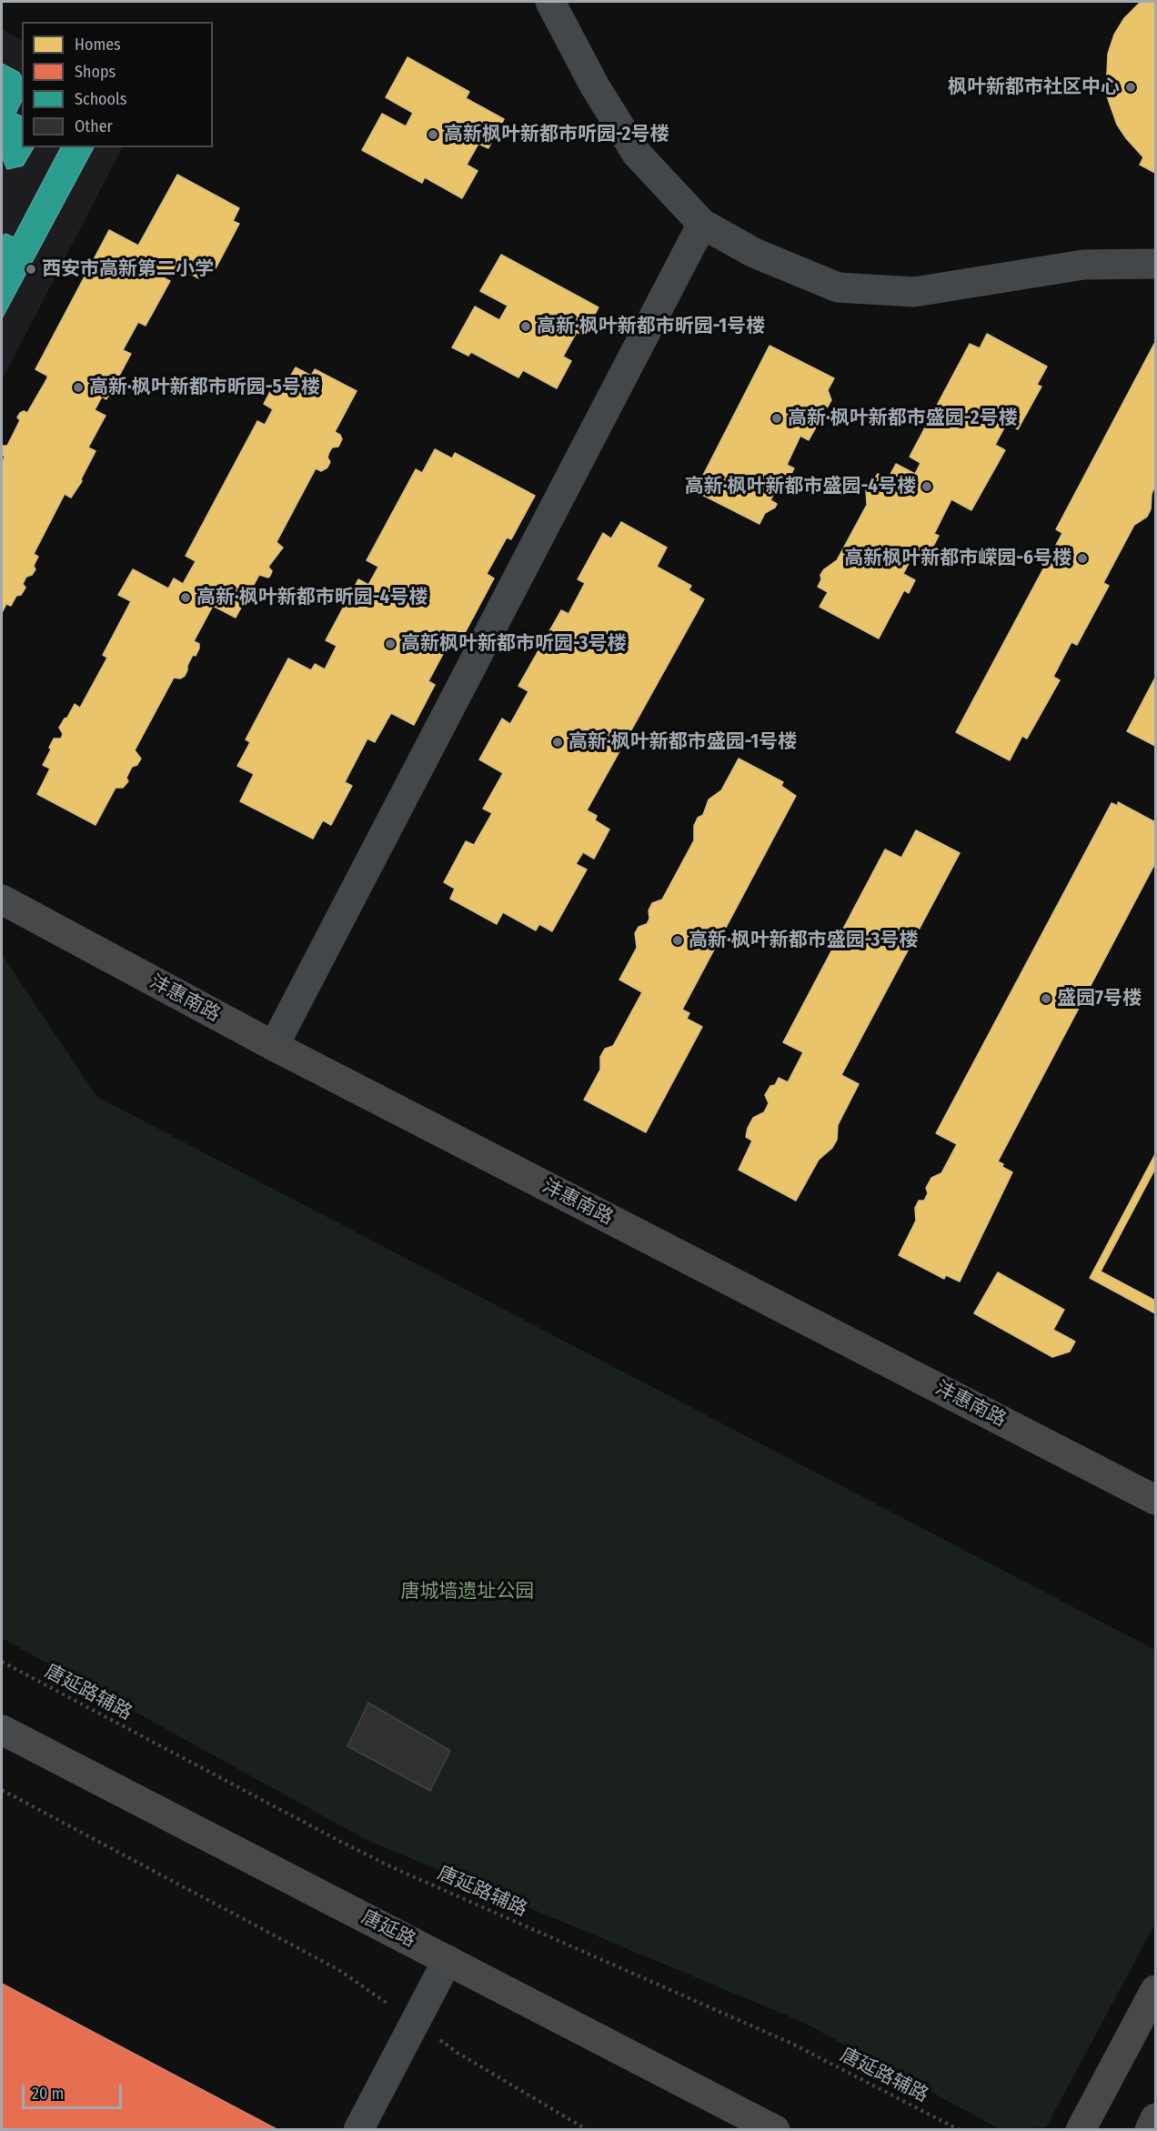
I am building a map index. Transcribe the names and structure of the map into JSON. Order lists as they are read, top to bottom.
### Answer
{
  "streets": {
    "main road": ["沣惠南路", "唐延路"],
    "path": ["唐延路辅路"]
  },
  "parks": ["唐城墙遗址公园"],
  "places": [
    "枫叶新都市社区中心",
    "高新枫叶新都市听园-2号楼",
    "西安市高新第二小学",
    "高新·枫叶新都市昕园-1号楼",
    "高新·枫叶新都市昕园-5号楼",
    "高新·枫叶新都市盛园-2号楼",
    "高新·枫叶新都市盛园-4号楼",
    "高新枫叶新都市嵘园-6号楼",
    "高新·枫叶新都市昕园-4号楼",
    "高新枫叶新都市听园-3号楼",
    "高新·枫叶新都市盛园-1号楼",
    "高新·枫叶新都市盛园-3号楼",
    "盛园7号楼"
  ],
  "legend": [
    "Homes",
    "Shops",
    "Schools",
    "Other"
  ],
  "scale_bar": "20 m"
}
